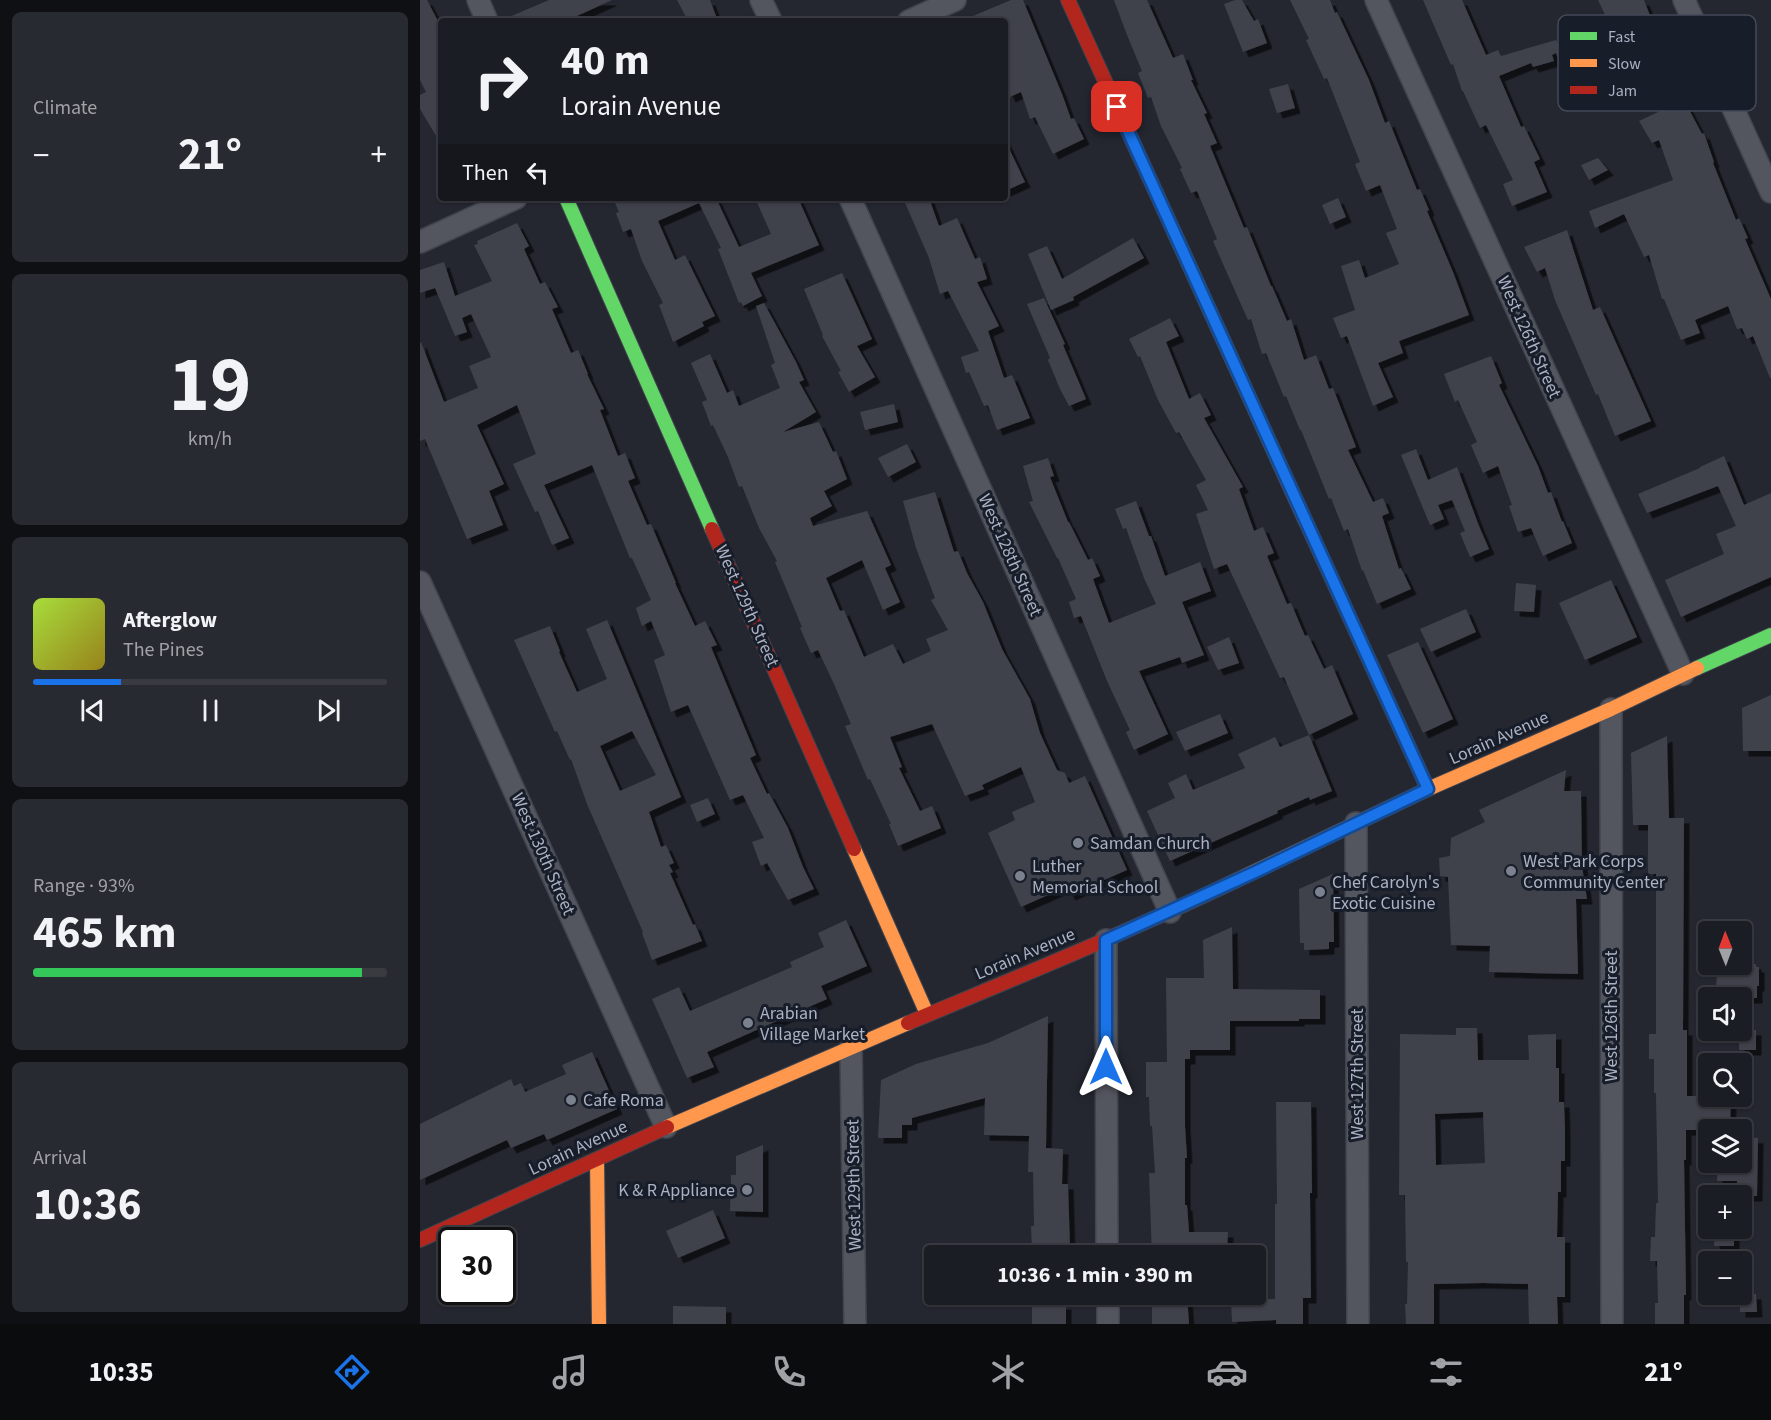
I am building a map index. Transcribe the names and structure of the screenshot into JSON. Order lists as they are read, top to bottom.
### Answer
{
  "streets": {
    "street": [
      "West 126th Street",
      "West 128th Street",
      "West 129th Street",
      "Lorain Avenue",
      "West 130th Street",
      "West 127th Street"
    ]
  },
  "crossings": [
    ["West 126th Street", "Lorain Avenue"],
    ["West 128th Street", "Lorain Avenue"],
    ["West 129th Street", "Lorain Avenue"],
    ["Lorain Avenue", "West 130th Street"],
    ["Lorain Avenue", "West 127th Street"]
  ],
  "places": [
    "Samdan Church",
    "West Park Corps Community Center",
    "Luther Memorial School",
    "Chef Carolyn's Exotic Cuisine",
    "Arabian Village Market",
    "Cafe Roma",
    "K & R Appliance"
  ],
  "legend": ["Fast", "Slow", "Jam"],
  "north": "top",
  "page": {
    "tile": [
      "Climate",
      ["19", "km/h"],
      ["Range · 93%", "465 km"],
      ["Arrival", "10:36"]
    ],
    "turn": ["40 m", "Lorain Avenue"],
    "heat": ["−", "21°", "+"],
    "then": "Then",
    "song": ["Afterglow", "The Pines"],
    "map_buttons": ["+", "−"],
    "limit": "30",
    "trip": "10:36 · 1 min · 390 m",
    "tabs": ["10:35", "21°"]
  }
}
